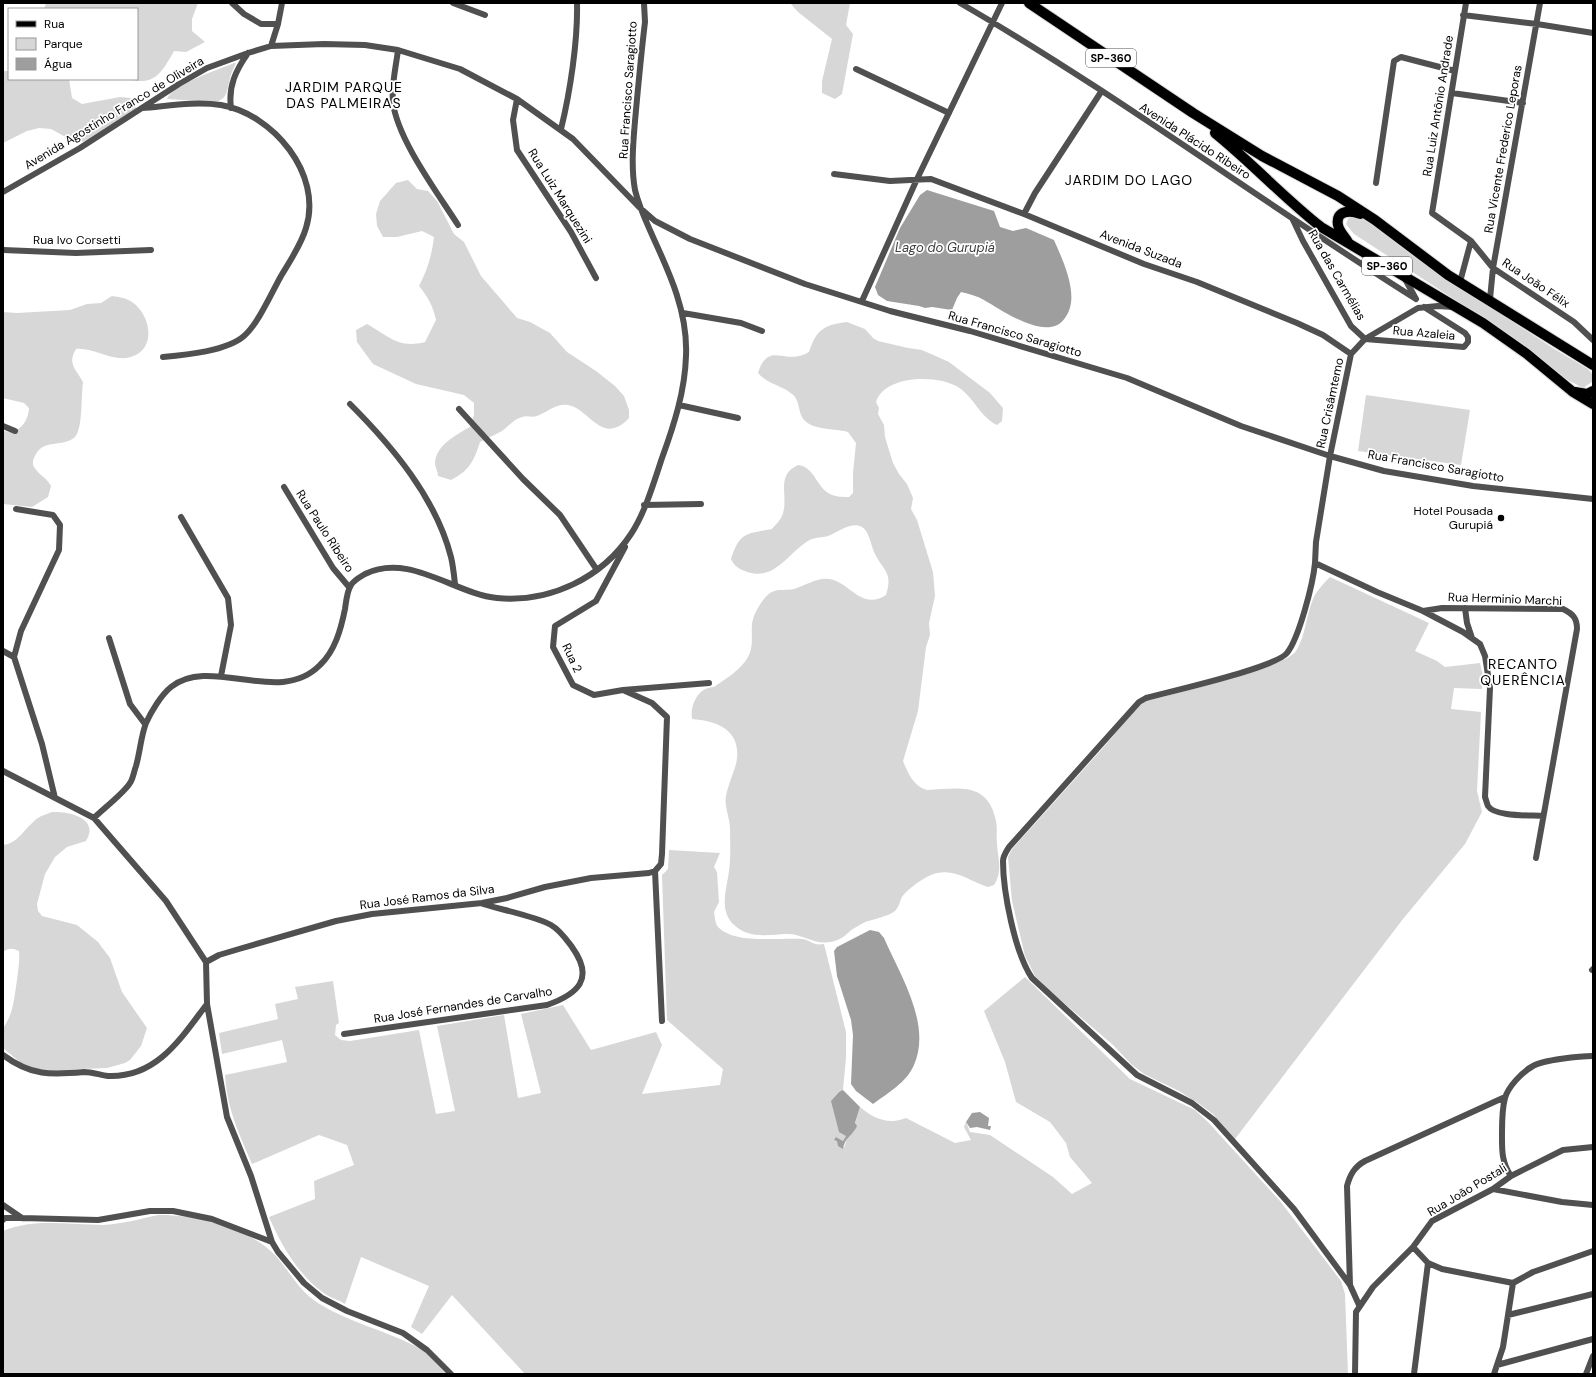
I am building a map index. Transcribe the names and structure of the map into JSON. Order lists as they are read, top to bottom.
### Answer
{
  "streets": {
    "main road": ["SP-360"],
    "street": [
      "Rua Francisco Saragiotto",
      "Rua Luiz Antônio Andrade",
      "Avenida Agostinho Franco de Oliveira",
      "Avenida Plácido Ribeiro",
      "Rua Vicente Frederico Leporas",
      "Rua Luiz Marquezini",
      "Rua Ivo Corsetti",
      "Avenida Suzada",
      "Rua das Carmélias",
      "Rua João Félix",
      "Rua Azaleia",
      "Rua Crisâmtemo",
      "Rua Paulo Ribeiro",
      "Rua Herminio Marchi",
      "Rua 2",
      "Rua José Ramos da Silva",
      "Rua José Fernandes de Carvalho",
      "Rua João Postali"
    ]
  },
  "crossings": [
    ["SP-360", "Rua Vicente Frederico Leporas"],
    ["Rua Francisco Saragiotto", "Avenida Agostinho Franco de Oliveira"],
    ["Rua Francisco Saragiotto", "Rua Crisâmtemo"],
    ["Rua Luiz Antônio Andrade", "Rua João Félix"],
    ["Avenida Agostinho Franco de Oliveira", "Rua Luiz Marquezini"],
    ["Avenida Plácido Ribeiro", "Rua das Carmélias"],
    ["Rua Vicente Frederico Leporas", "Rua João Félix"],
    ["Avenida Suzada", "Rua Crisâmtemo"],
    ["Rua das Carmélias", "Rua Azaleia"],
    ["Rua José Ramos da Silva", "Rua José Fernandes de Carvalho"]
  ],
  "districts": ["JARDIM PARQUE DAS PALMEIRAS", "JARDIM DO LAGO", "RECANTO QUERÊNCIA"],
  "water": ["Lago do Gurupiá"],
  "places": ["Hotel Pousada Gurupiá"],
  "legend": ["Rua", "Parque", "Água"]
}
